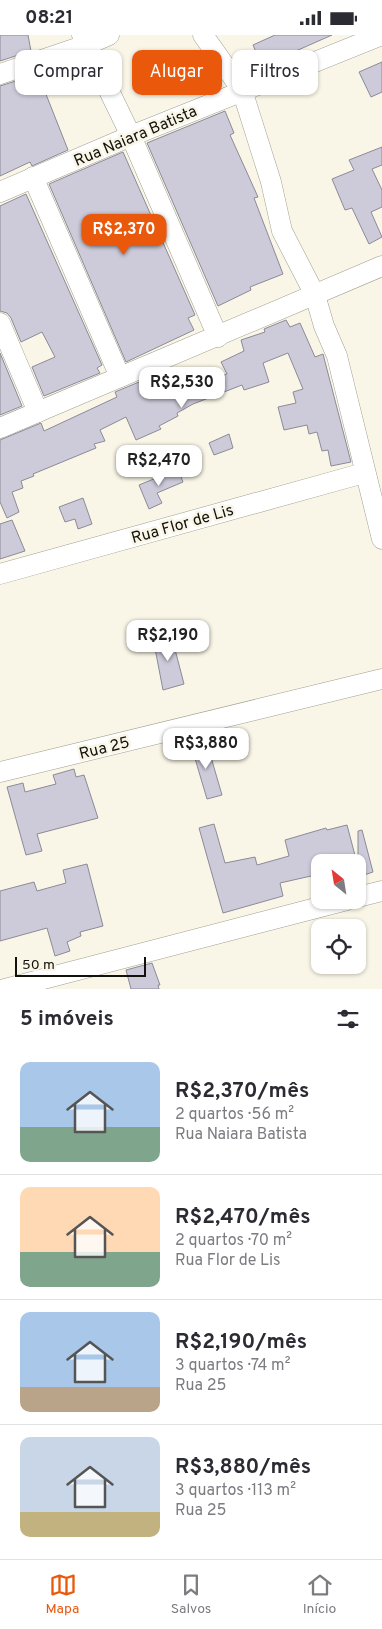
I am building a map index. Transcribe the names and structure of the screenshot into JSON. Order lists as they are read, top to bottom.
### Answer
{
  "streets": {
    "street": ["Rua Naiara Batista", "Rua Flor de Lis", "Rua 25"]
  },
  "scale_bar": "50 m",
  "north": "top left",
  "page": {
    "status": "08:21",
    "chip": ["Comprar", "Alugar", "Filtros"],
    "price": [
      "R$2,370",
      "R$2,530",
      "R$2,470",
      "R$2,190",
      "R$3,880"
    ],
    "scale": "50 m",
    "heading": "5 imóveis",
    "list": [
      {
        "name": "R$2,370/mês",
        "note": "2 quartos · 56 m² · Rua Naiara Batista"
      },
      {
        "name": "R$2,470/mês",
        "note": "2 quartos · 70 m² · Rua Flor de Lis"
      },
      {
        "name": "R$2,190/mês",
        "note": "3 quartos · 74 m² · Rua 25"
      },
      {
        "name": "R$3,880/mês",
        "note": "3 quartos · 113 m² · Rua 25"
      }
    ],
    "tabs": ["Mapa", "Salvos", "Início"]
  }
}
